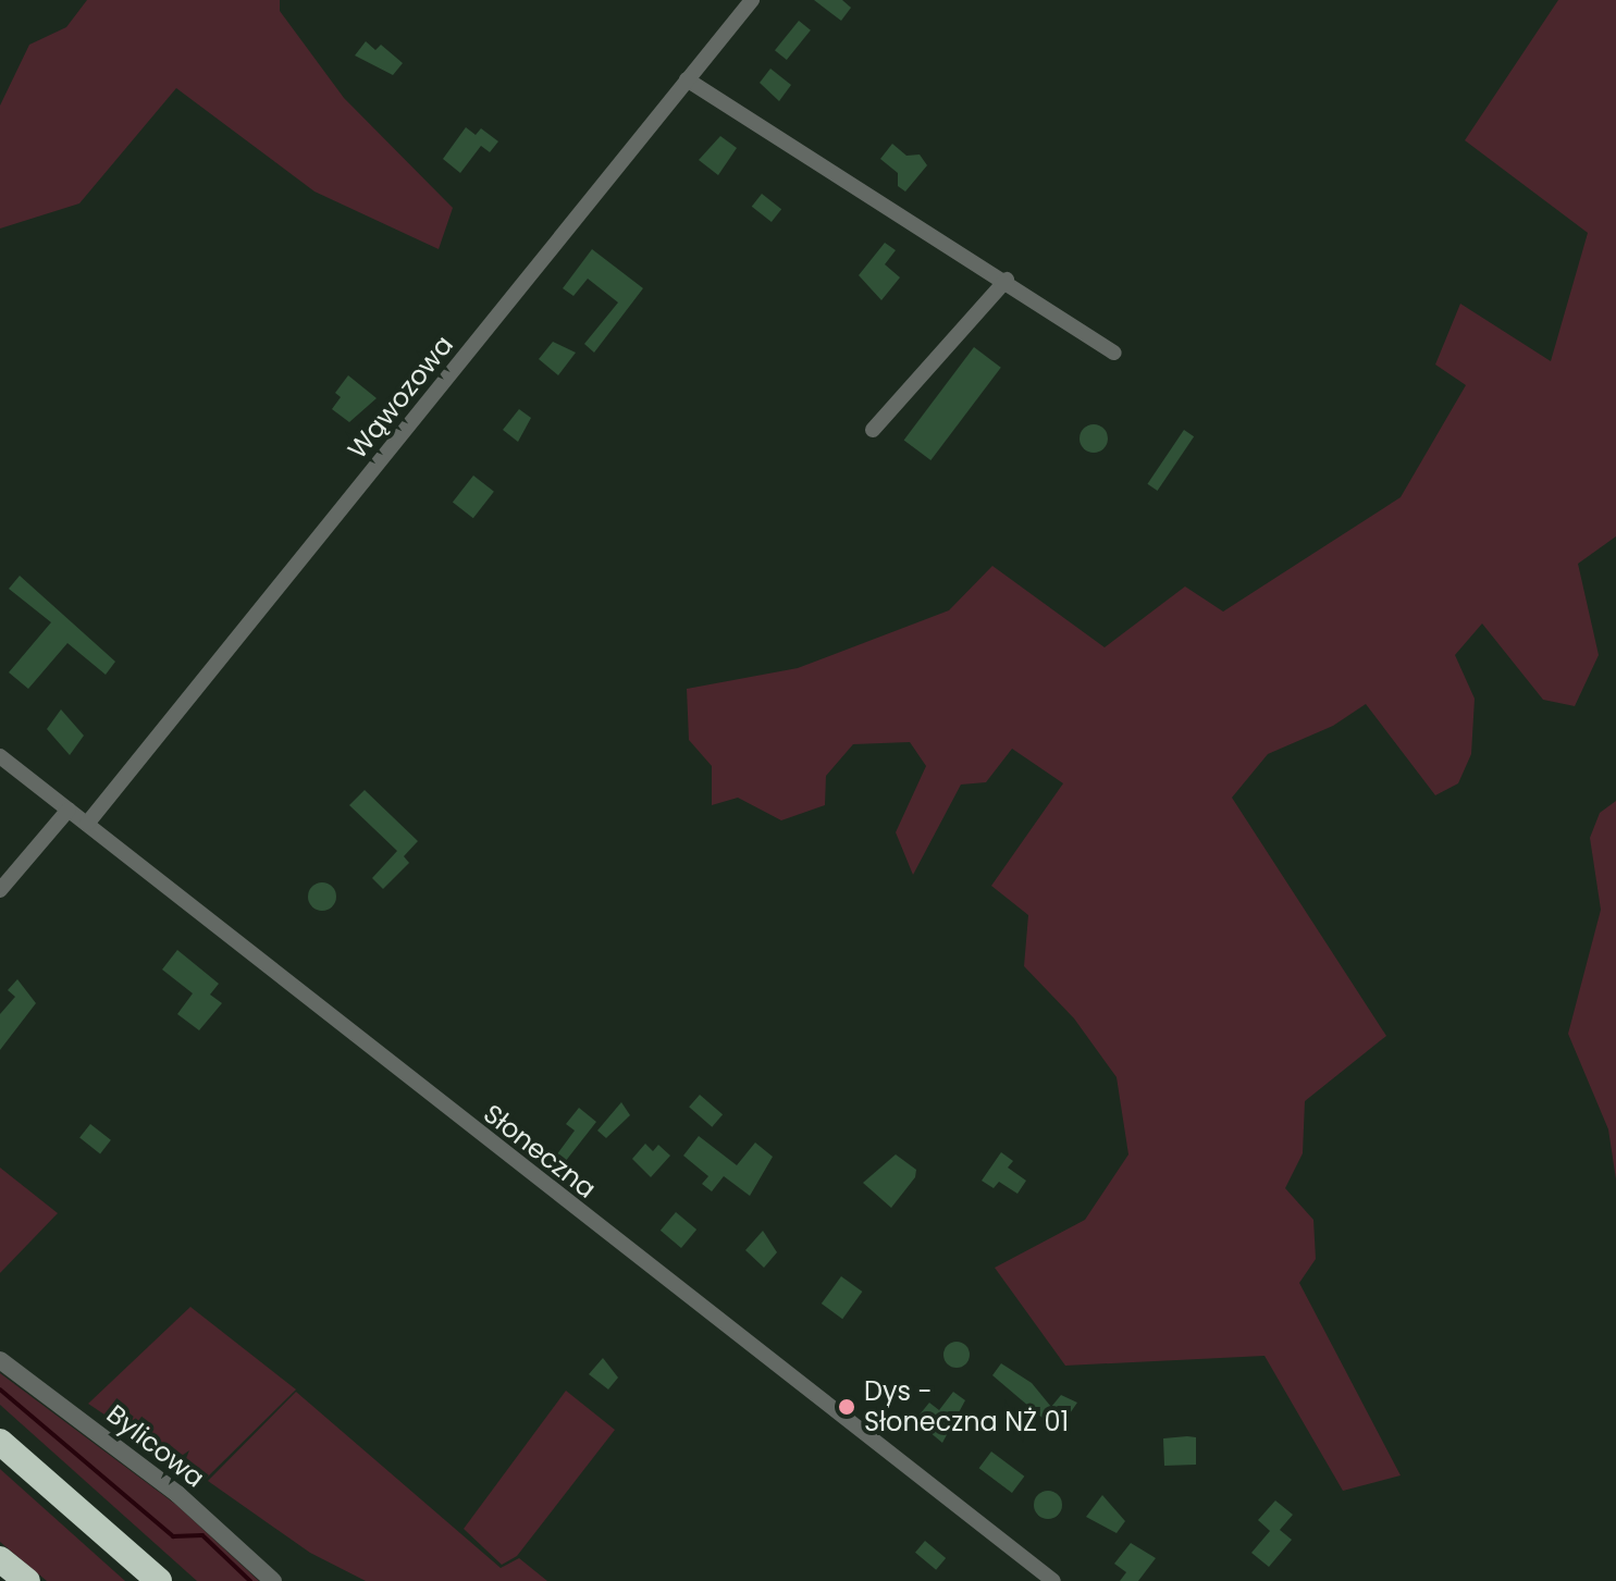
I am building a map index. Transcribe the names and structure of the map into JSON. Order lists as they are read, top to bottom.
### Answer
{
  "streets": {
    "street": ["Wąwozowa", "Słoneczna", "Bylicowa"]
  },
  "crossings": [
    ["Wąwozowa", "Słoneczna"]
  ],
  "places": ["Dys - Słoneczna NŻ 01"]
}
